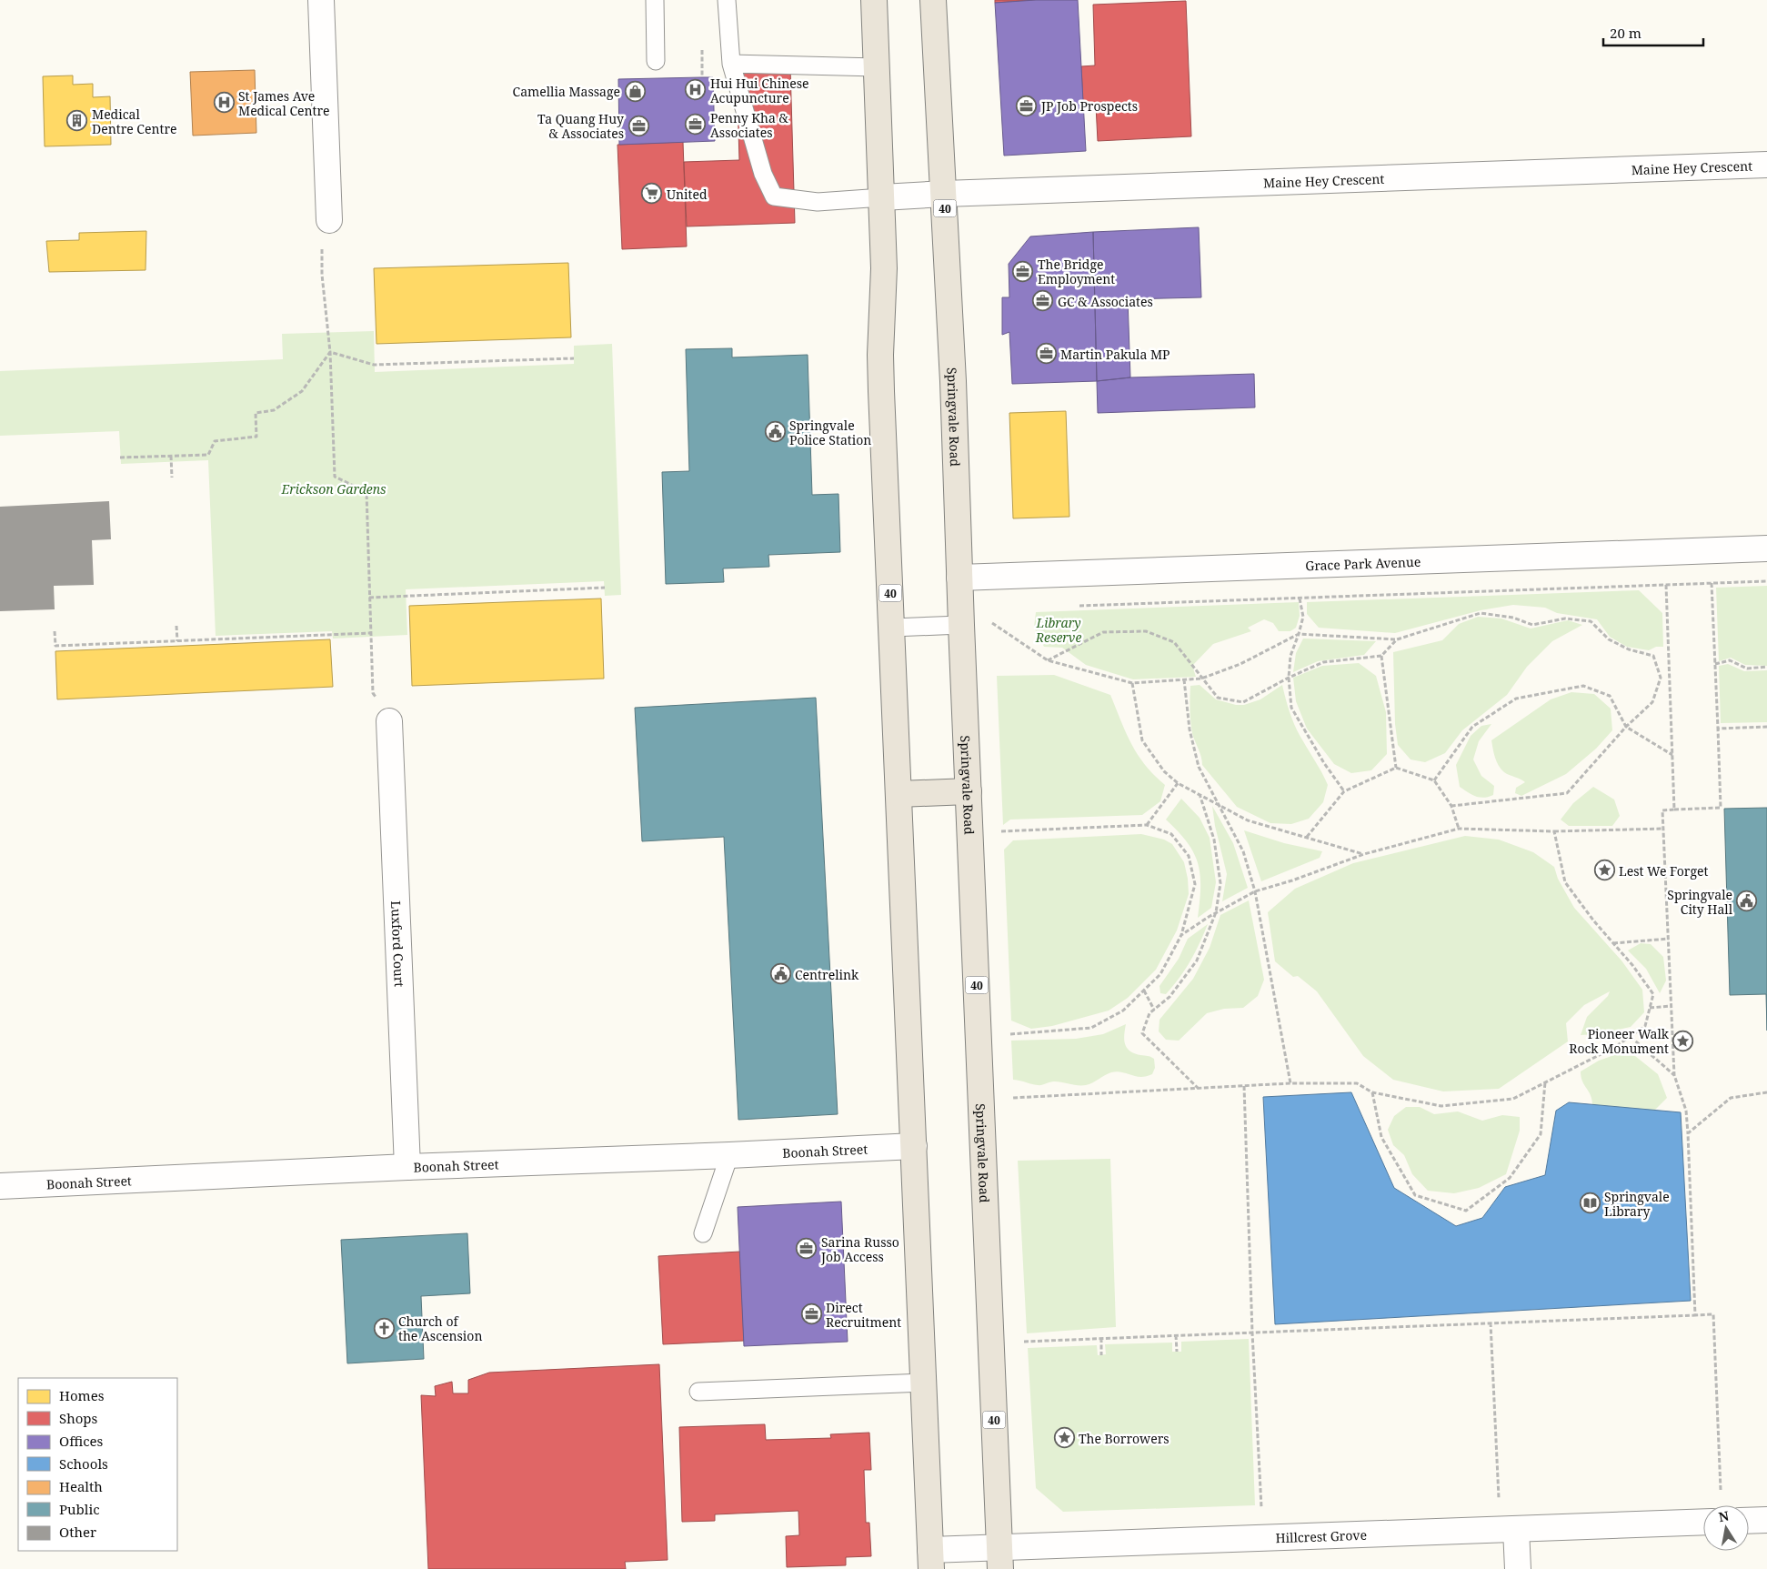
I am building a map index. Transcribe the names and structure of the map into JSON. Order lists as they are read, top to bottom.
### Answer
{
  "streets": {
    "highway": ["40", "Springvale Road"],
    "street": [
      "Maine Hey Crescent",
      "Grace Park Avenue",
      "Luxford Court",
      "Boonah Street",
      "Hillcrest Grove"
    ]
  },
  "crossings": [
    ["Maine Hey Crescent", "40"],
    ["Maine Hey Crescent", "Springvale Road"],
    ["40", "Boonah Street"],
    ["40", "Hillcrest Grove"],
    ["Springvale Road", "Grace Park Avenue"],
    ["Springvale Road", "Hillcrest Grove"],
    ["Luxford Court", "Boonah Street"]
  ],
  "parks": ["Erickson Gardens", "Library Reserve"],
  "places": {
    "hospital": ["Hui Hui Chinese Acupuncture", "St James Ave Medical Centre"],
    "shop": ["Camellia Massage"],
    "office": [
      "JP Job Prospects",
      "Penny Kha & Associates",
      "Ta Quang Huy & Associates",
      "The Bridge Employment",
      "GC & Associates",
      "Martin Pakula MP",
      "Sarina Russo Job Access",
      "Direct Recruitment"
    ],
    "building": ["Medical Dentre Centre"],
    "supermarket": ["United"],
    "public building": ["Springvale Police Station", "Springvale City Hall", "Centrelink"],
    "place": ["Lest We Forget", "Pioneer Walk Rock Monument", "The Borrowers"],
    "library": ["Springvale Library"],
    "church": ["Church of the Ascension"]
  },
  "legend": [
    "Homes",
    "Shops",
    "Offices",
    "Schools",
    "Health",
    "Public",
    "Other"
  ],
  "scale_bar": "20 m",
  "north": "top"
}
